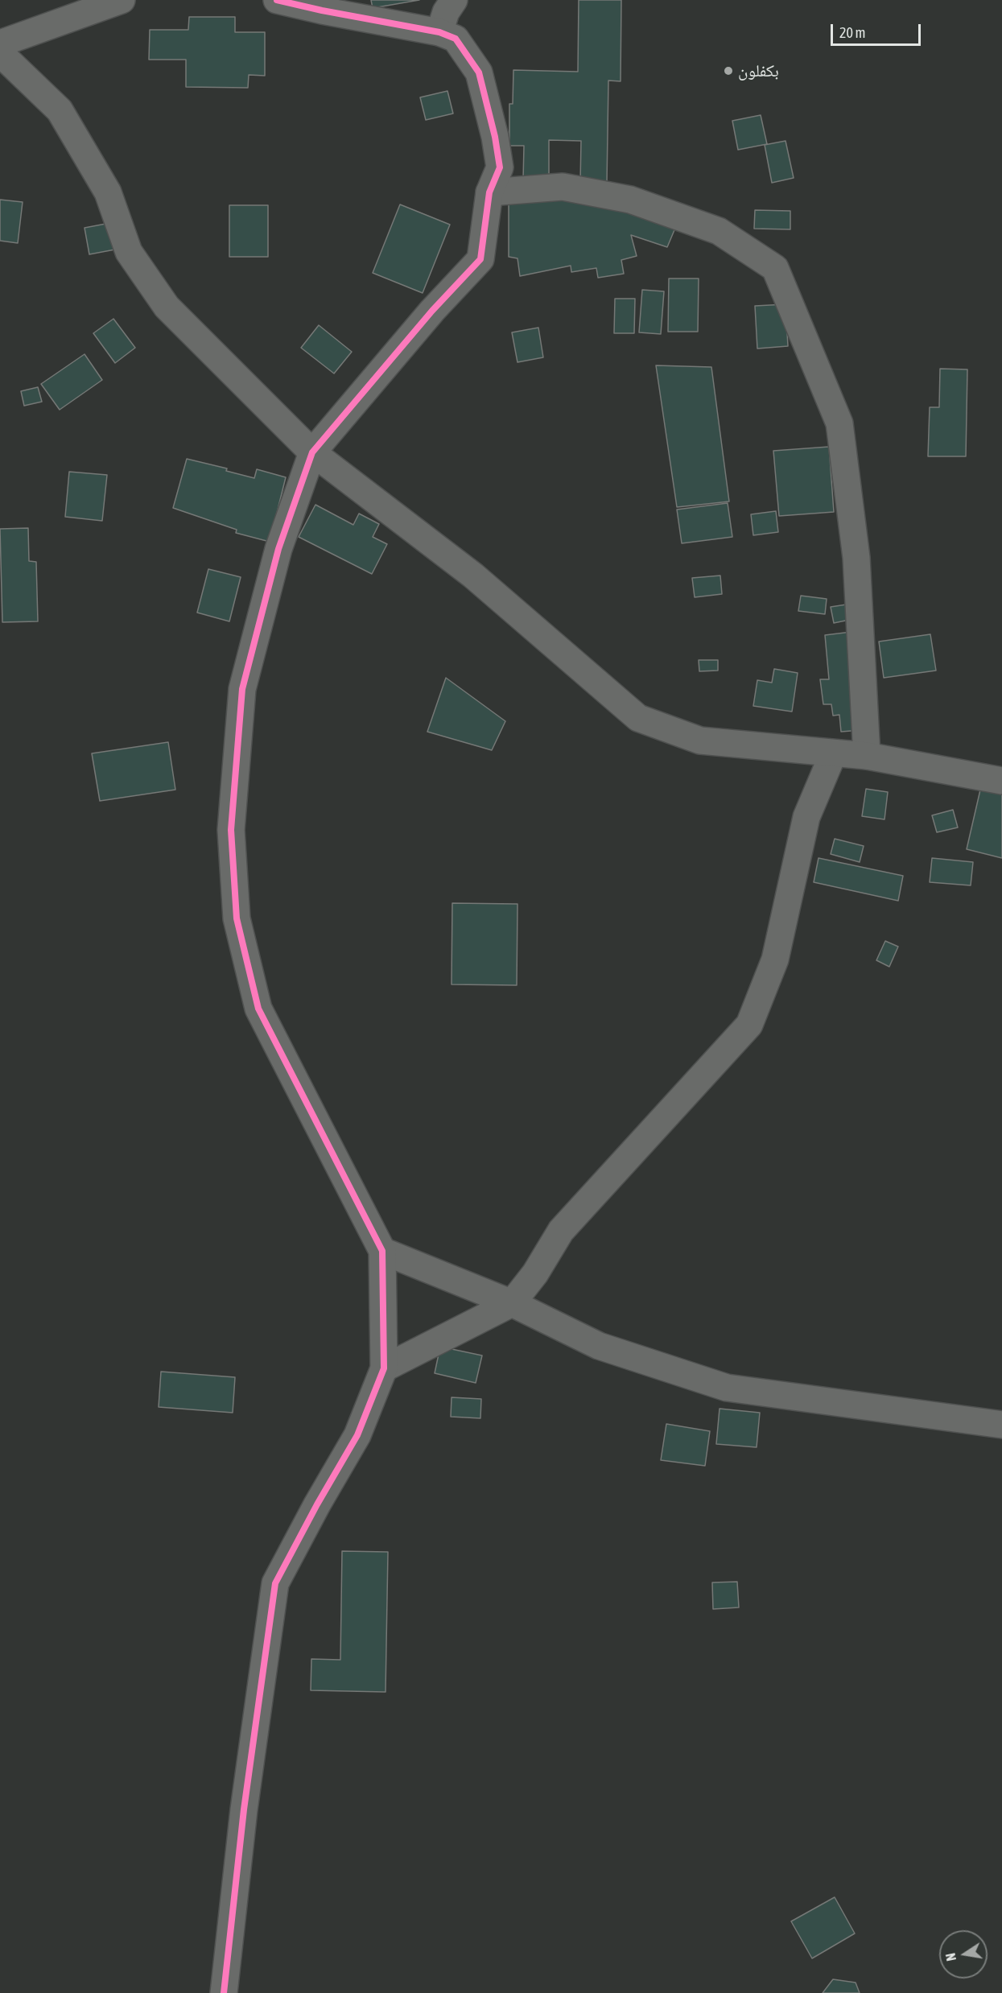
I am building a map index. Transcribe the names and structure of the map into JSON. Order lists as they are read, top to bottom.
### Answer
{
  "places": ["بكفلون"],
  "scale_bar": "20 m",
  "north": "left"
}
